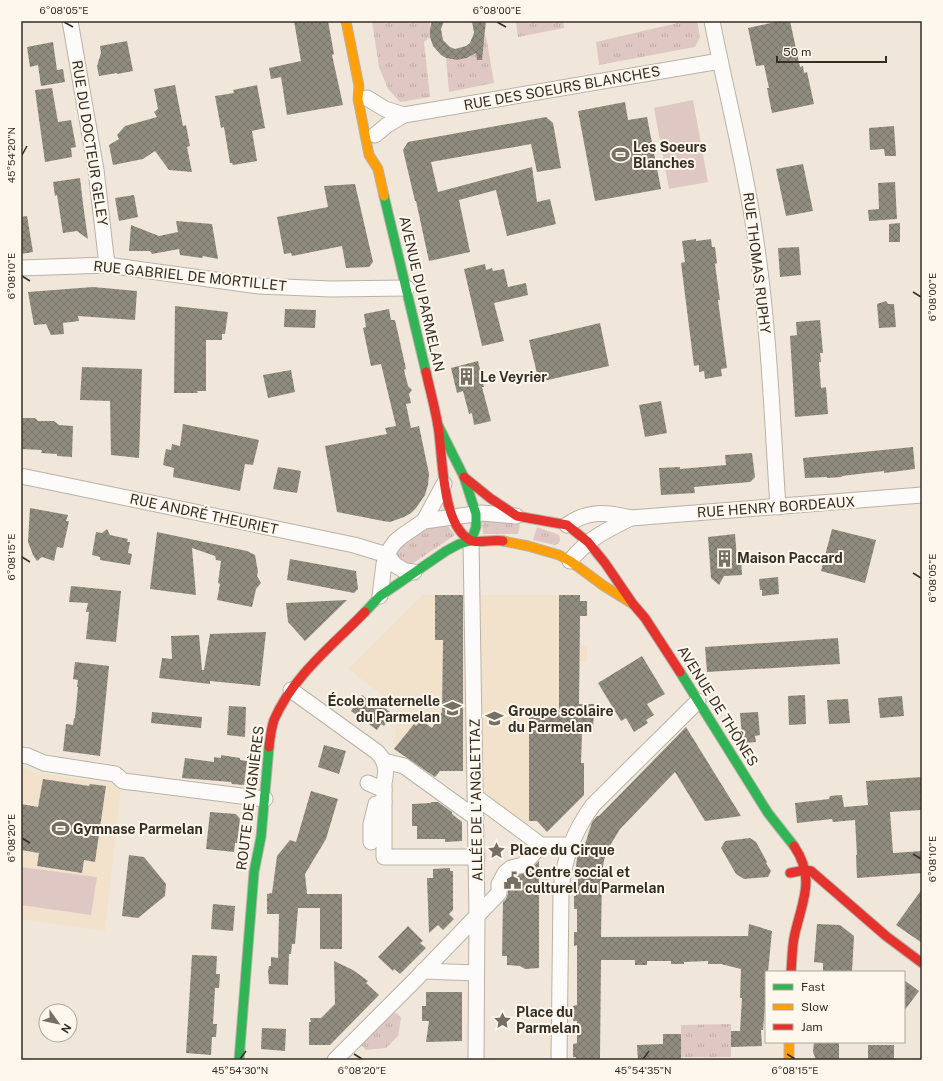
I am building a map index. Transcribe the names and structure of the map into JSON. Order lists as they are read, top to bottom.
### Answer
{
  "streets": {
    "main road": ["AVENUE DU PARMELAN", "AVENUE DE THÔNES", "ROUTE DE VIGNIÈRES"],
    "street": [
      "RUE DES SOEURS BLANCHES",
      "RUE DU DOCTEUR GELEY",
      "RUE THOMAS RUPHY",
      "RUE GABRIEL DE MORTILLET",
      "RUE HENRY BORDEAUX",
      "RUE ANDRÉ THEURIET",
      "ALLÉE DE L'ANGLETTAZ"
    ]
  },
  "crossings": [
    ["RUE DES SOEURS BLANCHES", "RUE THOMAS RUPHY"],
    ["RUE DES SOEURS BLANCHES", "AVENUE DU PARMELAN"],
    ["RUE DU DOCTEUR GELEY", "RUE GABRIEL DE MORTILLET"],
    ["RUE THOMAS RUPHY", "RUE HENRY BORDEAUX"],
    ["RUE GABRIEL DE MORTILLET", "AVENUE DU PARMELAN"],
    ["ROUTE DE VIGNIÈRES", "ALLÉE DE L'ANGLETTAZ"]
  ],
  "places": {
    "sports": ["Les Soeurs Blanches", "Gymnase Parmelan"],
    "building": ["Le Veyrier", "Maison Paccard"],
    "school or university": ["École maternelle du Parmelan", "Groupe scolaire du Parmelan"],
    "place": ["Place du Cirque", "Place du Parmelan"],
    "public building": ["Centre social et culturel du Parmelan"]
  },
  "legend": ["Fast", "Slow", "Jam"],
  "scale_bar": "50 m",
  "north": "bottom right",
  "coordinates": [
    "6°08'05\"E",
    "6°08'00\"E",
    "45°54'20\"N",
    "6°08'10\"E",
    "6°08'15\"E",
    "6°08'20\"E",
    "45°54'30\"N",
    "45°54'35\"N"
  ]
}
